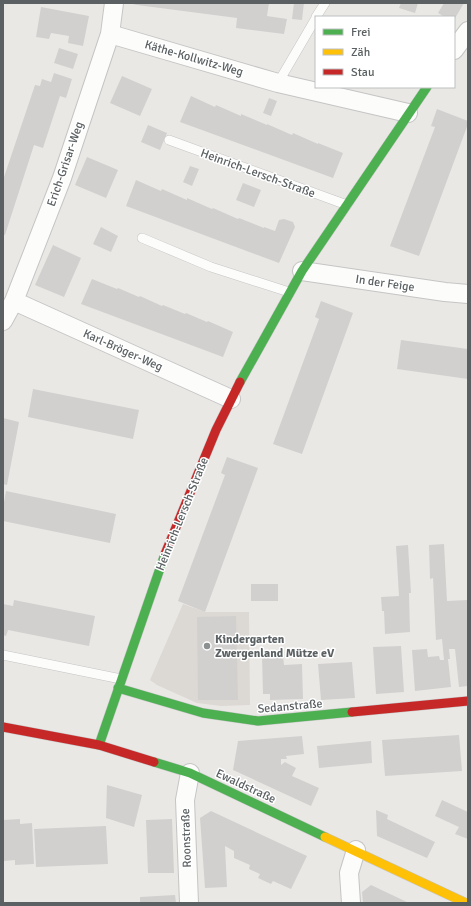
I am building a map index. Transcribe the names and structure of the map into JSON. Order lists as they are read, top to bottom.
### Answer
{
  "streets": {
    "street": [
      "Käthe-Kollwitz-Weg",
      "Erich-Grisar-Weg",
      "Heinrich-Lersch-Straße",
      "In der Feige",
      "Karl-Bröger-Weg",
      "Sedanstraße",
      "Ewaldstraße",
      "Roonstraße"
    ]
  },
  "crossings": [
    ["Käthe-Kollwitz-Weg", "Erich-Grisar-Weg"],
    ["Käthe-Kollwitz-Weg", "Heinrich-Lersch-Straße"],
    ["Erich-Grisar-Weg", "Karl-Bröger-Weg"],
    ["Heinrich-Lersch-Straße", "In der Feige"],
    ["Heinrich-Lersch-Straße", "Karl-Bröger-Weg"],
    ["Heinrich-Lersch-Straße", "Sedanstraße"],
    ["Heinrich-Lersch-Straße", "Ewaldstraße"],
    ["Ewaldstraße", "Roonstraße"]
  ],
  "places": ["Kindergarten Zwergenland Mütze eV"],
  "legend": ["Frei", "Zäh", "Stau"]
}
